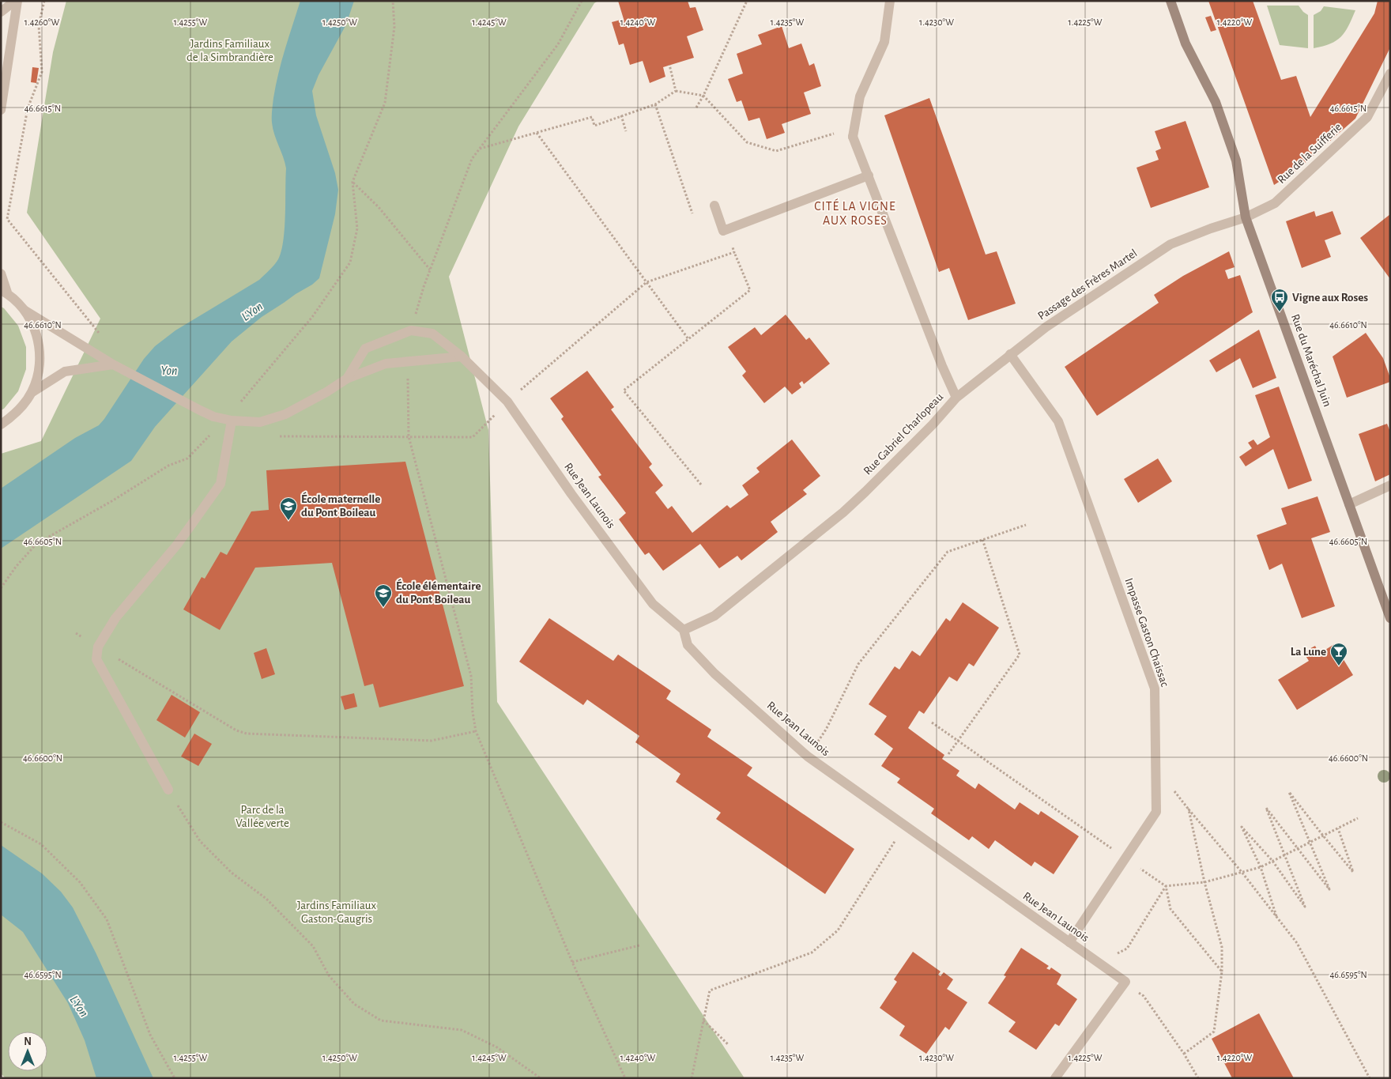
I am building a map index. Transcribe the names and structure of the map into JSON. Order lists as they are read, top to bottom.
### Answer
{
  "streets": {
    "main road": ["Rue du Maréchal Juin"],
    "street": [
      "Rue de la Suifferie",
      "Passage des Frères Martel",
      "Rue Gabriel Charlopeau",
      "Rue Jean Launois",
      "Impasse Gaston Chaissac"
    ]
  },
  "crossings": [
    ["Rue de la Suifferie", "Passage des Frères Martel"],
    ["Rue de la Suifferie", "Rue du Maréchal Juin"],
    ["Passage des Frères Martel", "Rue du Maréchal Juin"],
    ["Passage des Frères Martel", "Rue Gabriel Charlopeau"],
    ["Passage des Frères Martel", "Impasse Gaston Chaissac"],
    ["Rue Gabriel Charlopeau", "Rue Jean Launois"],
    ["Rue Jean Launois", "Impasse Gaston Chaissac"]
  ],
  "districts": ["CITÉ LA VIGNE AUX ROSES"],
  "water": ["L'Yon", "Yon"],
  "parks": ["Jardins Familiaux de la Simbrandière", "Parc de la Vallée verte", "Jardins Familiaux Gaston-Gaugris"],
  "places": {
    "bus stop": ["Vigne aux Roses"],
    "school or university": ["École maternelle du Pont Boileau", "École élémentaire du Pont Boileau"],
    "bar": ["La Lune"]
  },
  "north": "top",
  "coordinates": [
    "1.4260°W",
    "1.4255°W",
    "1.4250°W",
    "1.4245°W",
    "1.4240°W",
    "1.4235°W",
    "1.4230°W",
    "1.4225°W",
    "1.4220°W",
    "46.6615°N",
    "46.6610°N",
    "46.6605°N",
    "46.6600°N",
    "46.6595°N"
  ]
}
